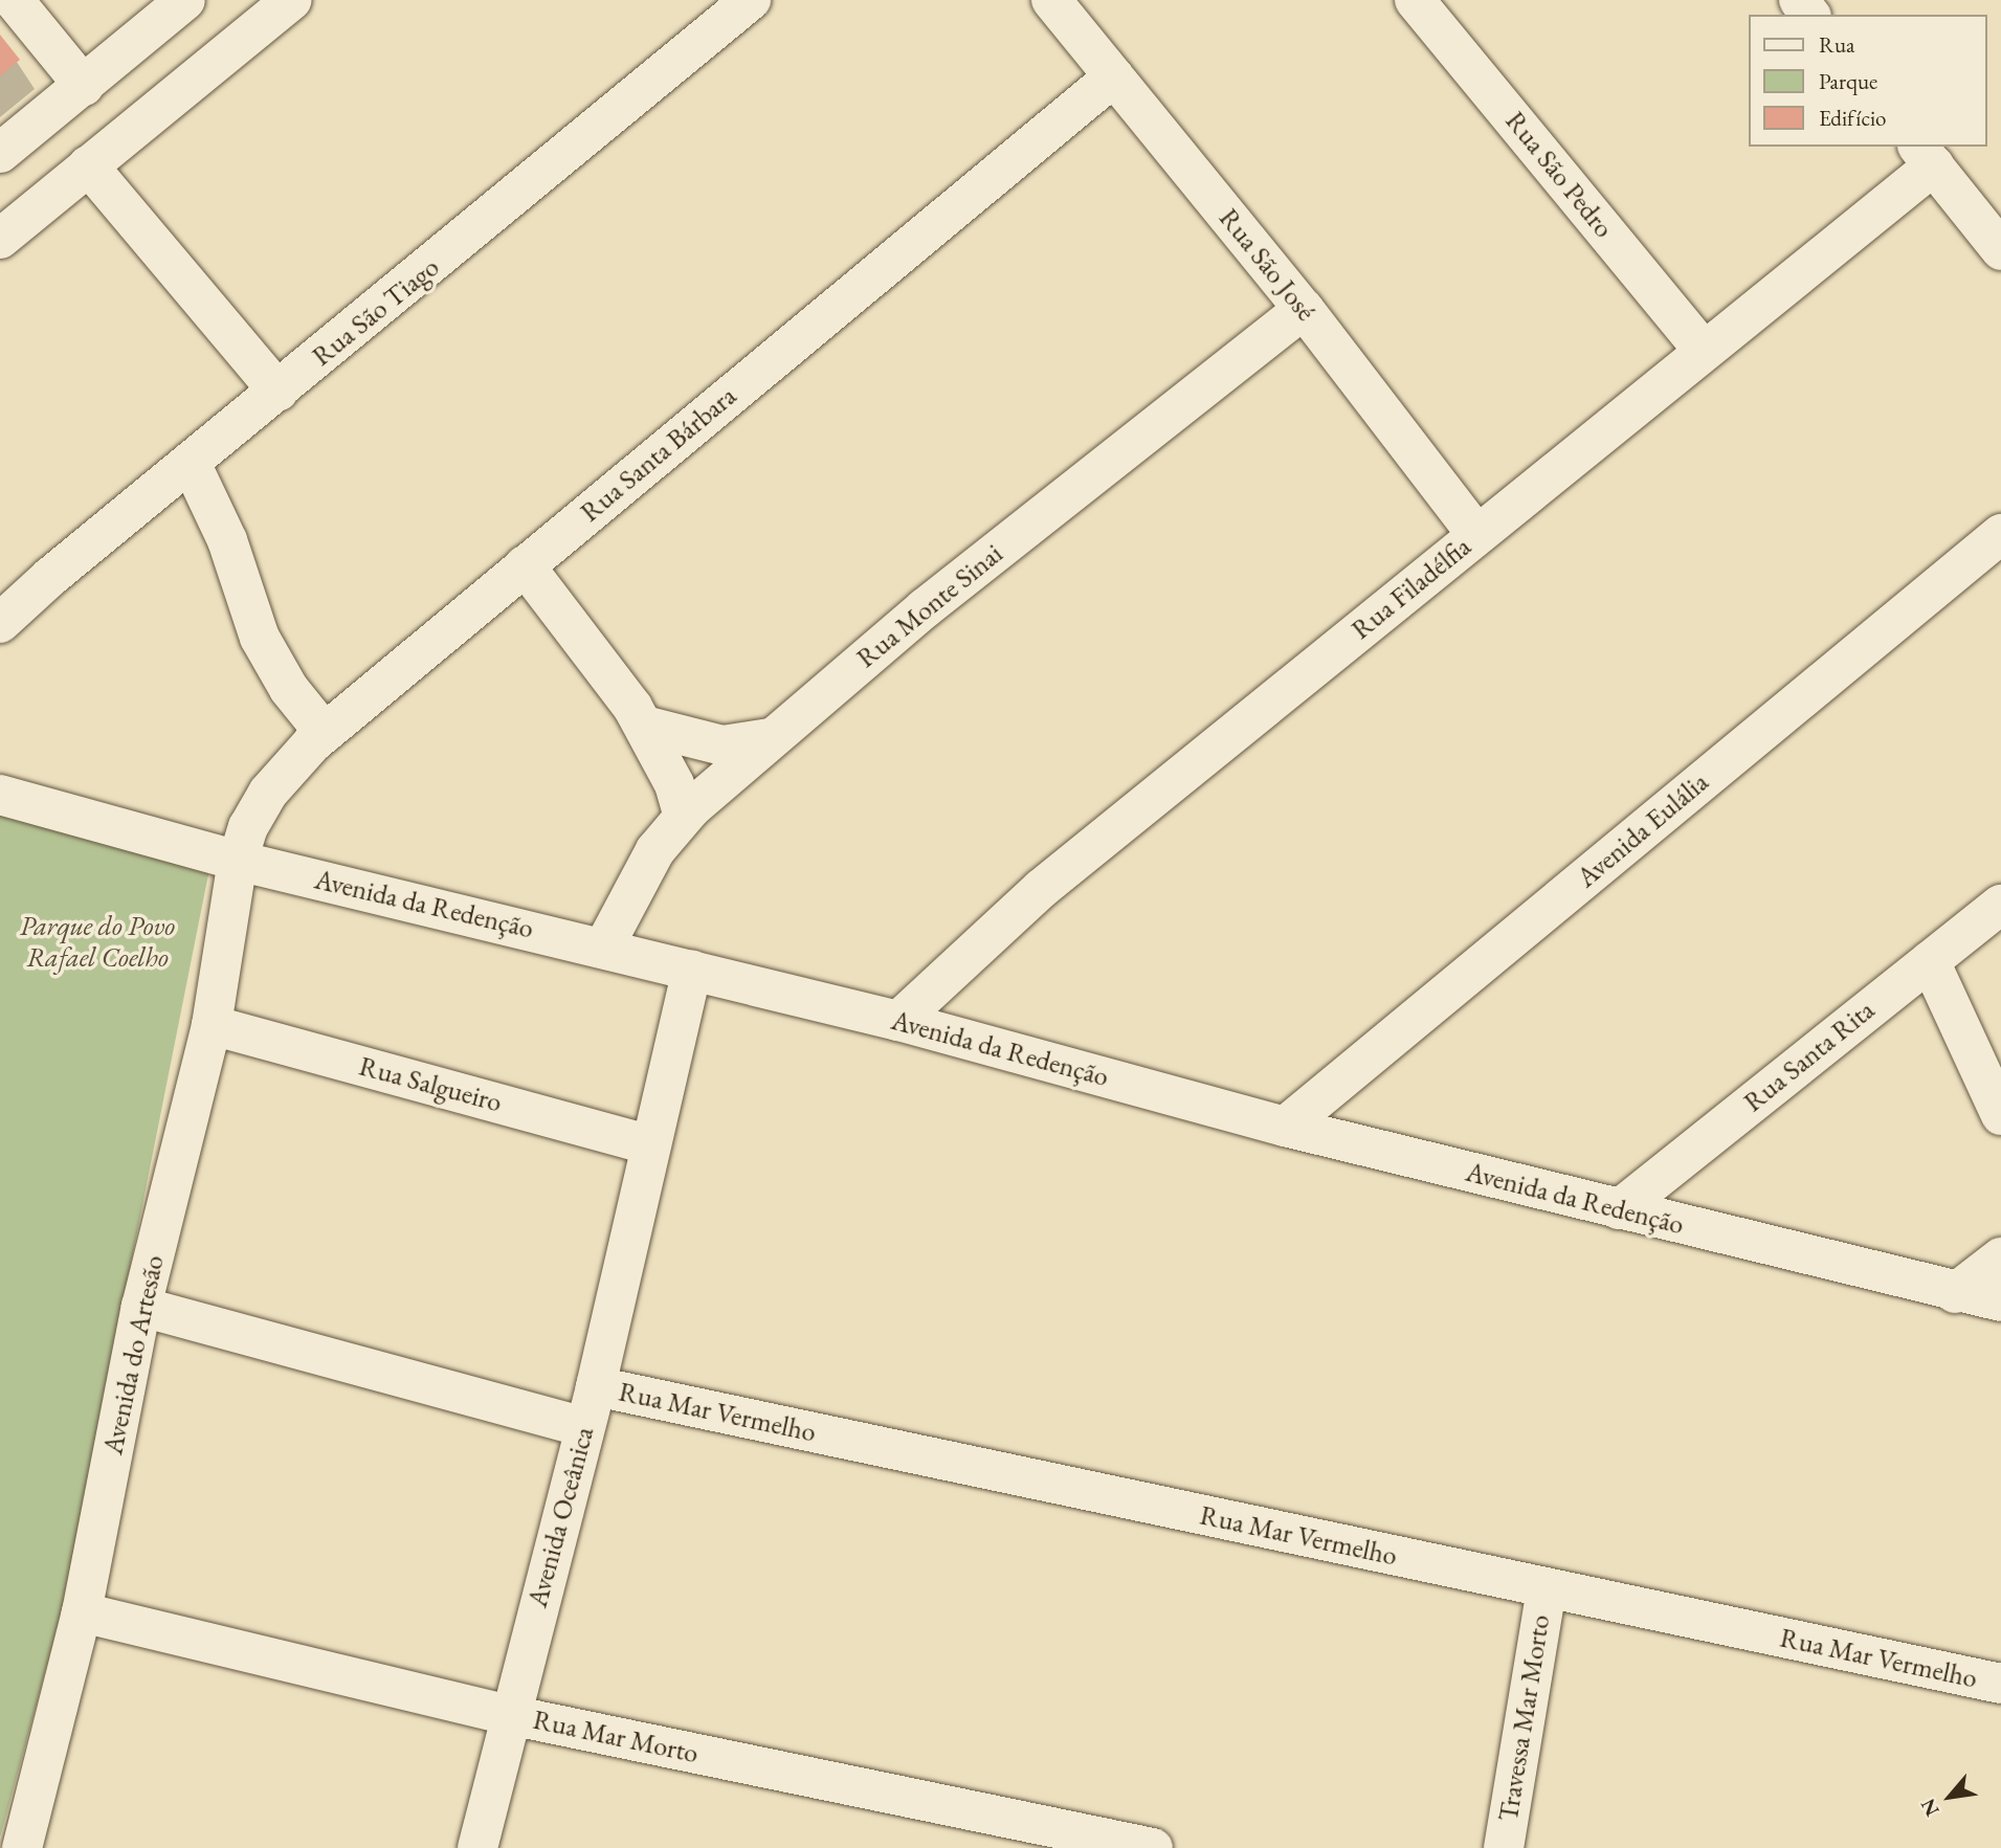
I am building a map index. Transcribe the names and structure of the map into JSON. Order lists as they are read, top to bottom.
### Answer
{
  "streets": {
    "street": [
      "Rua São Pedro",
      "Rua São José",
      "Rua São Tiago",
      "Rua Santa Bárbara",
      "Rua Filadélfia",
      "Rua Monte Sinai",
      "Avenida Eulália",
      "Avenida da Redenção",
      "Rua Santa Rita",
      "Rua Salgueiro",
      "Avenida do Artesão",
      "Rua Mar Vermelho",
      "Avenida Oceânica",
      "Travessa Mar Morto",
      "Rua Mar Morto"
    ]
  },
  "crossings": [
    ["Rua São Pedro", "Rua Filadélfia"],
    ["Rua São José", "Rua Santa Bárbara"],
    ["Rua São José", "Rua Filadélfia"],
    ["Rua São José", "Rua Monte Sinai"],
    ["Rua Santa Bárbara", "Avenida da Redenção"],
    ["Rua Santa Bárbara", "Avenida do Artesão"],
    ["Rua Filadélfia", "Avenida da Redenção"],
    ["Rua Monte Sinai", "Avenida da Redenção"],
    ["Avenida Eulália", "Avenida da Redenção"],
    ["Avenida da Redenção", "Rua Santa Rita"],
    ["Avenida da Redenção", "Avenida do Artesão"],
    ["Avenida da Redenção", "Avenida Oceânica"],
    ["Rua Salgueiro", "Avenida do Artesão"],
    ["Rua Salgueiro", "Avenida Oceânica"],
    ["Avenida do Artesão", "Rua Mar Vermelho"],
    ["Avenida do Artesão", "Rua Mar Morto"],
    ["Rua Mar Vermelho", "Avenida Oceânica"],
    ["Rua Mar Vermelho", "Travessa Mar Morto"],
    ["Avenida Oceânica", "Rua Mar Morto"]
  ],
  "parks": ["Parque do Povo Rafael Coelho"],
  "legend": ["Rua", "Parque", "Edifício"],
  "north": "bottom left"
}
